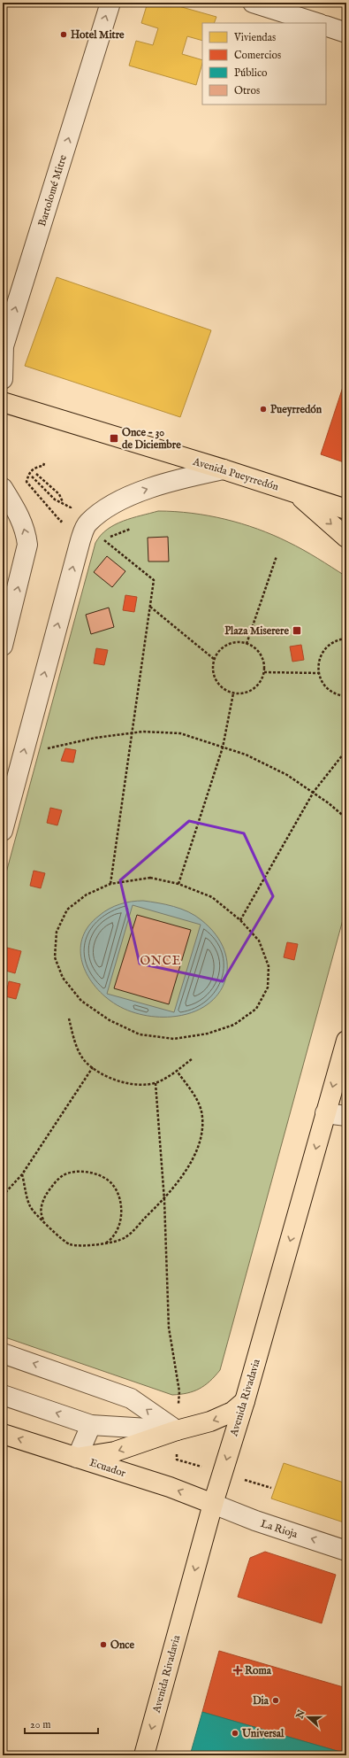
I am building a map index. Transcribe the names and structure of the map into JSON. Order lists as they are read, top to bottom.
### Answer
{
  "streets": {
    "main road": ["Avenida Pueyrredón", "Avenida Rivadavia", "Ecuador"],
    "street": ["Bartolomé Mitre", "La Rioja"]
  },
  "crossings": [
    ["Avenida Rivadavia", "Ecuador"],
    ["Avenida Rivadavia", "La Rioja"],
    ["Ecuador", "La Rioja"]
  ],
  "one_way": [
    "Bartolomé Mitre",
    "Avenida Rivadavia",
    "Ecuador",
    "La Rioja"
  ],
  "districts": ["ONCE"],
  "places": {
    "other": [
      "Hotel Mitre",
      "Pueyrredón",
      "Once",
      "Dia",
      "Universal"
    ],
    "transit": ["Once - 30 de Diciembre", "Plaza Miserere"],
    "health": ["Roma"]
  },
  "legend": [
    "Viviendas",
    "Comercios",
    "Público",
    "Otros"
  ],
  "scale_bar": "20 m",
  "north": "left"
}
